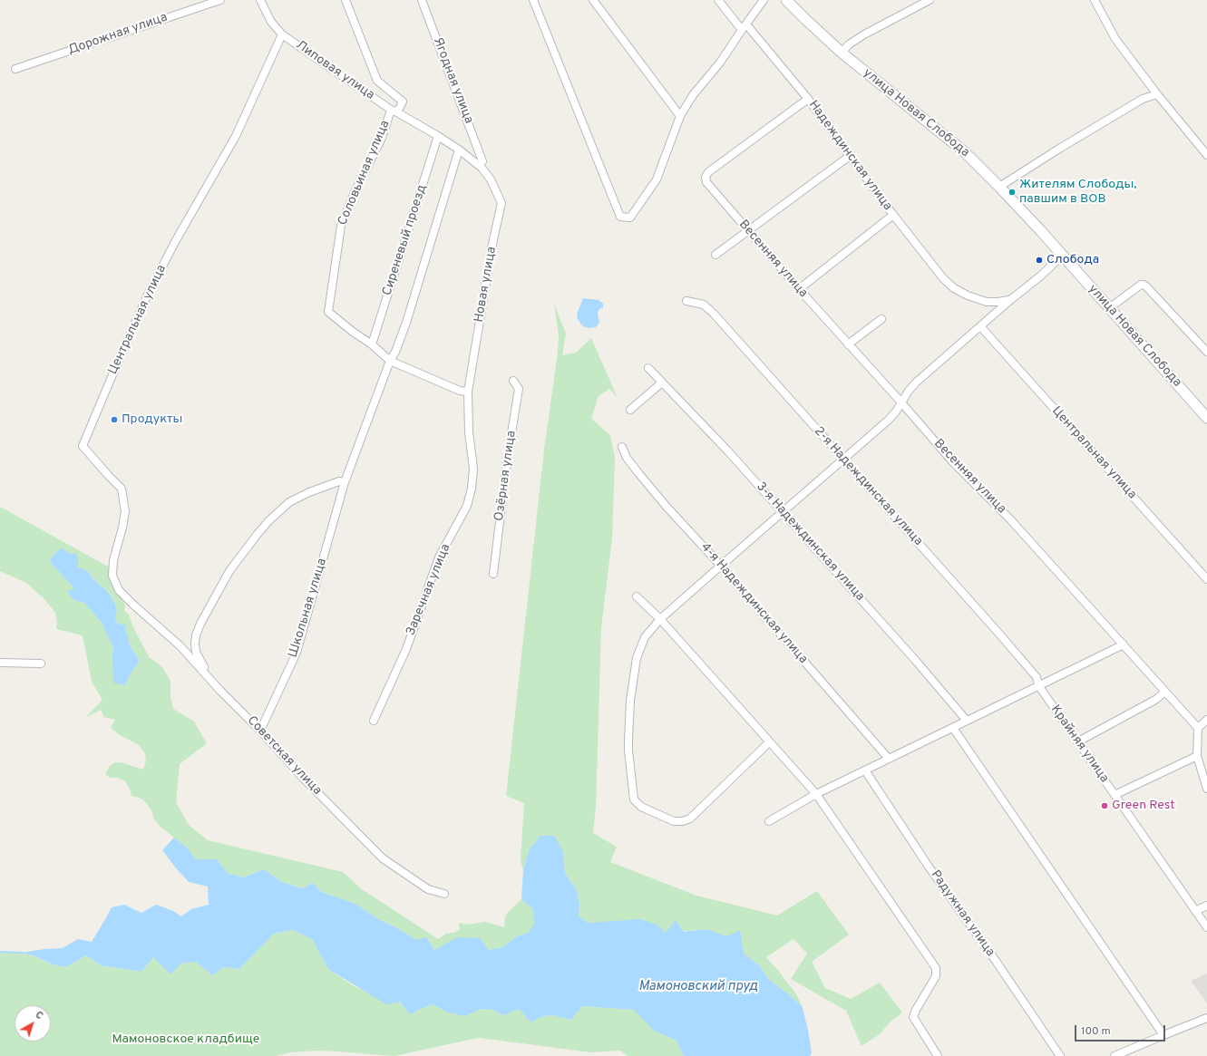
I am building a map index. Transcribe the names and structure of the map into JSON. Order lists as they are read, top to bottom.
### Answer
{
  "streets": {
    "street": [
      "Дорожная улица",
      "Липовая улица",
      "Ягодная улица",
      "улица Новая Слобода",
      "Надеждинская улица",
      "Соловьиная улица",
      "Сиреневый проезд",
      "Весенняя улица",
      "Новая улица",
      "Центральная улица",
      "Озёрная улица",
      "2-я Надеждинская улица",
      "3-я Надеждинская улица",
      "Заречная улица",
      "4-я Надеждинская улица",
      "Школьная улица",
      "Крайняя улица",
      "Советская улица",
      "Радужная улица"
    ]
  },
  "crossings": [
    ["Липовая улица", "Соловьиная улица"],
    ["Липовая улица", "Сиреневый проезд"],
    ["Липовая улица", "Новая улица"],
    ["Липовая улица", "Центральная улица"],
    ["Липовая улица", "Школьная улица"],
    ["Надеждинская улица", "Весенняя улица"],
    ["Соловьиная улица", "Сиреневый проезд"],
    ["Соловьиная улица", "Новая улица"],
    ["Соловьиная улица", "Заречная улица"],
    ["Соловьиная улица", "Школьная улица"],
    ["Новая улица", "Заречная улица"],
    ["Центральная улица", "Советская улица"],
    ["2-я Надеждинская улица", "Крайняя улица"],
    ["Школьная улица", "Советская улица"]
  ],
  "water": ["Мамоновский пруд"],
  "parks": ["Мамоновское кладбище"],
  "places": [
    "Жителям Слободы, павшим в ВОВ",
    "Слобода",
    "Продукты",
    "Green Rest"
  ],
  "scale_bar": "100 m",
  "north": "top right"
}
